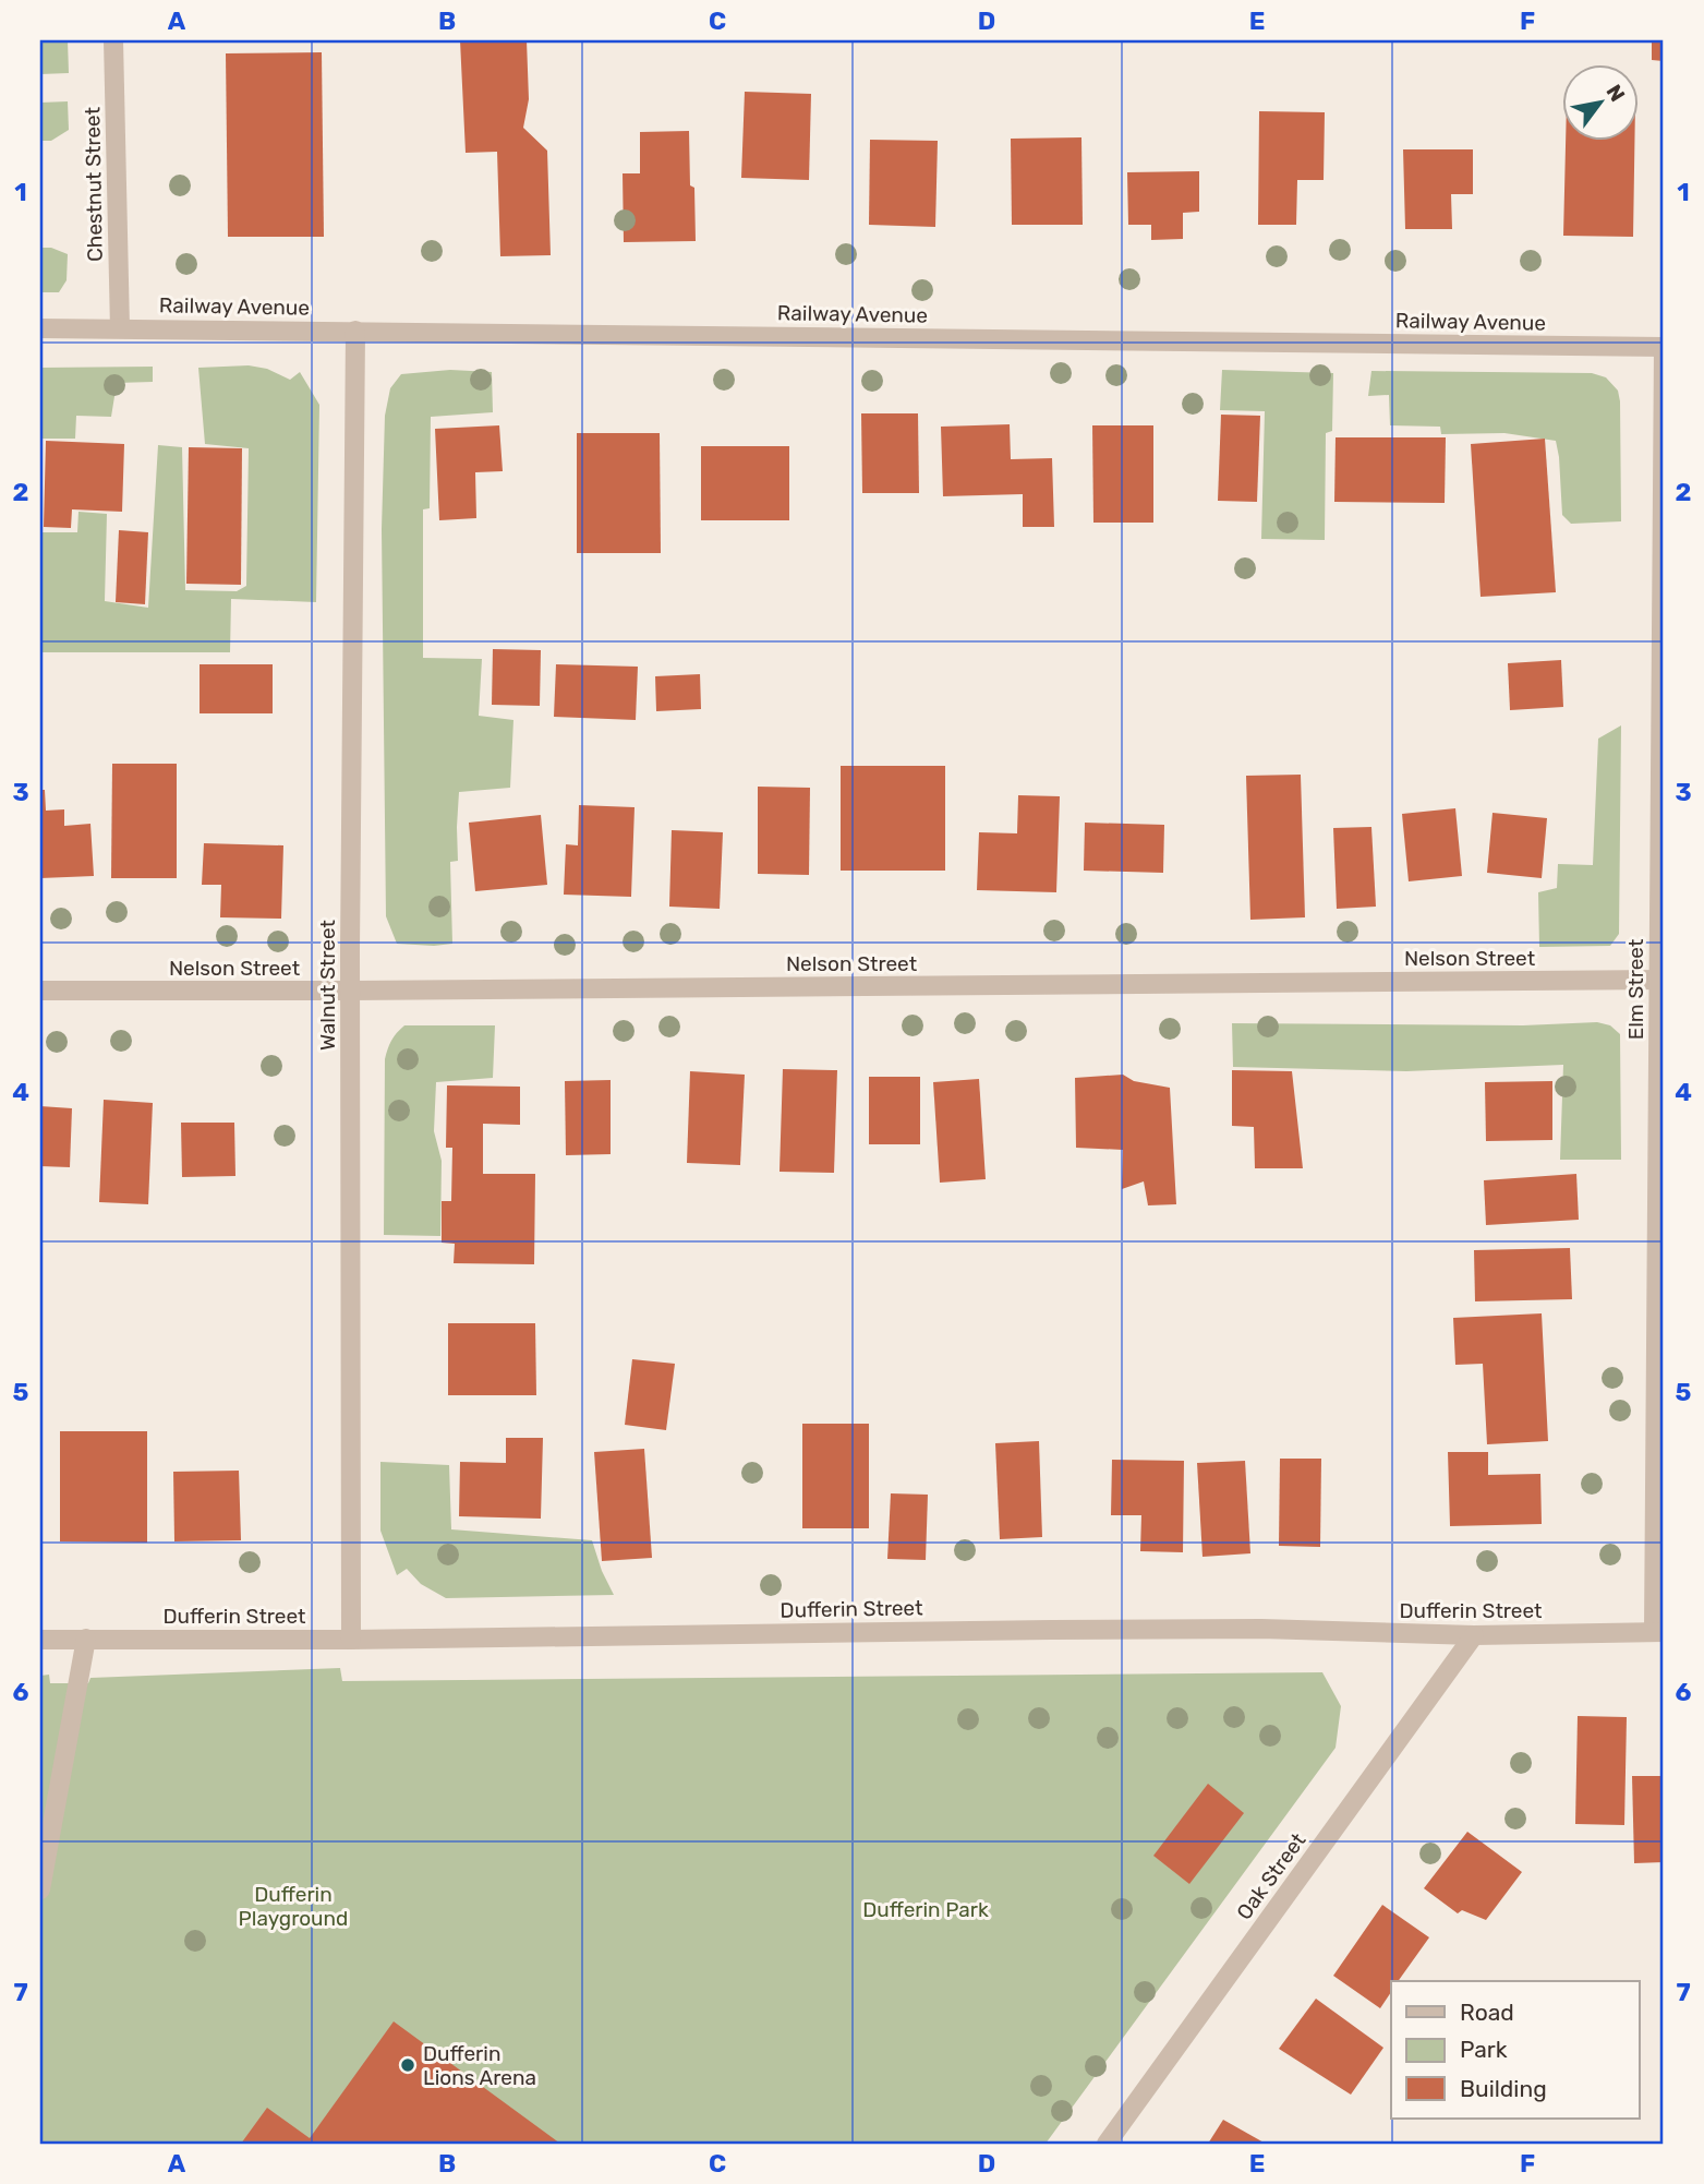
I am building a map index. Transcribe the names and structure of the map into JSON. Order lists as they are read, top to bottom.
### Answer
{
  "streets": {
    "street": [
      "Chestnut Street",
      "Railway Avenue",
      "Nelson Street",
      "Walnut Street",
      "Elm Street",
      "Dufferin Street",
      "Oak Street"
    ]
  },
  "crossings": [
    ["Chestnut Street", "Railway Avenue"],
    ["Railway Avenue", "Walnut Street"],
    ["Railway Avenue", "Elm Street"],
    ["Nelson Street", "Walnut Street"],
    ["Nelson Street", "Elm Street"],
    ["Walnut Street", "Dufferin Street"],
    ["Elm Street", "Dufferin Street"],
    ["Dufferin Street", "Oak Street"]
  ],
  "parks": ["Dufferin Playground", "Dufferin Park"],
  "places": ["Dufferin Lions Arena"],
  "legend": ["Road", "Park", "Building"],
  "north": "top right",
  "grid": {
    "columns": [
      "A",
      "B",
      "C",
      "D",
      "E",
      "F"
    ],
    "rows": [
      "1",
      "2",
      "3",
      "4",
      "5",
      "6",
      "7"
    ]
  }
}
